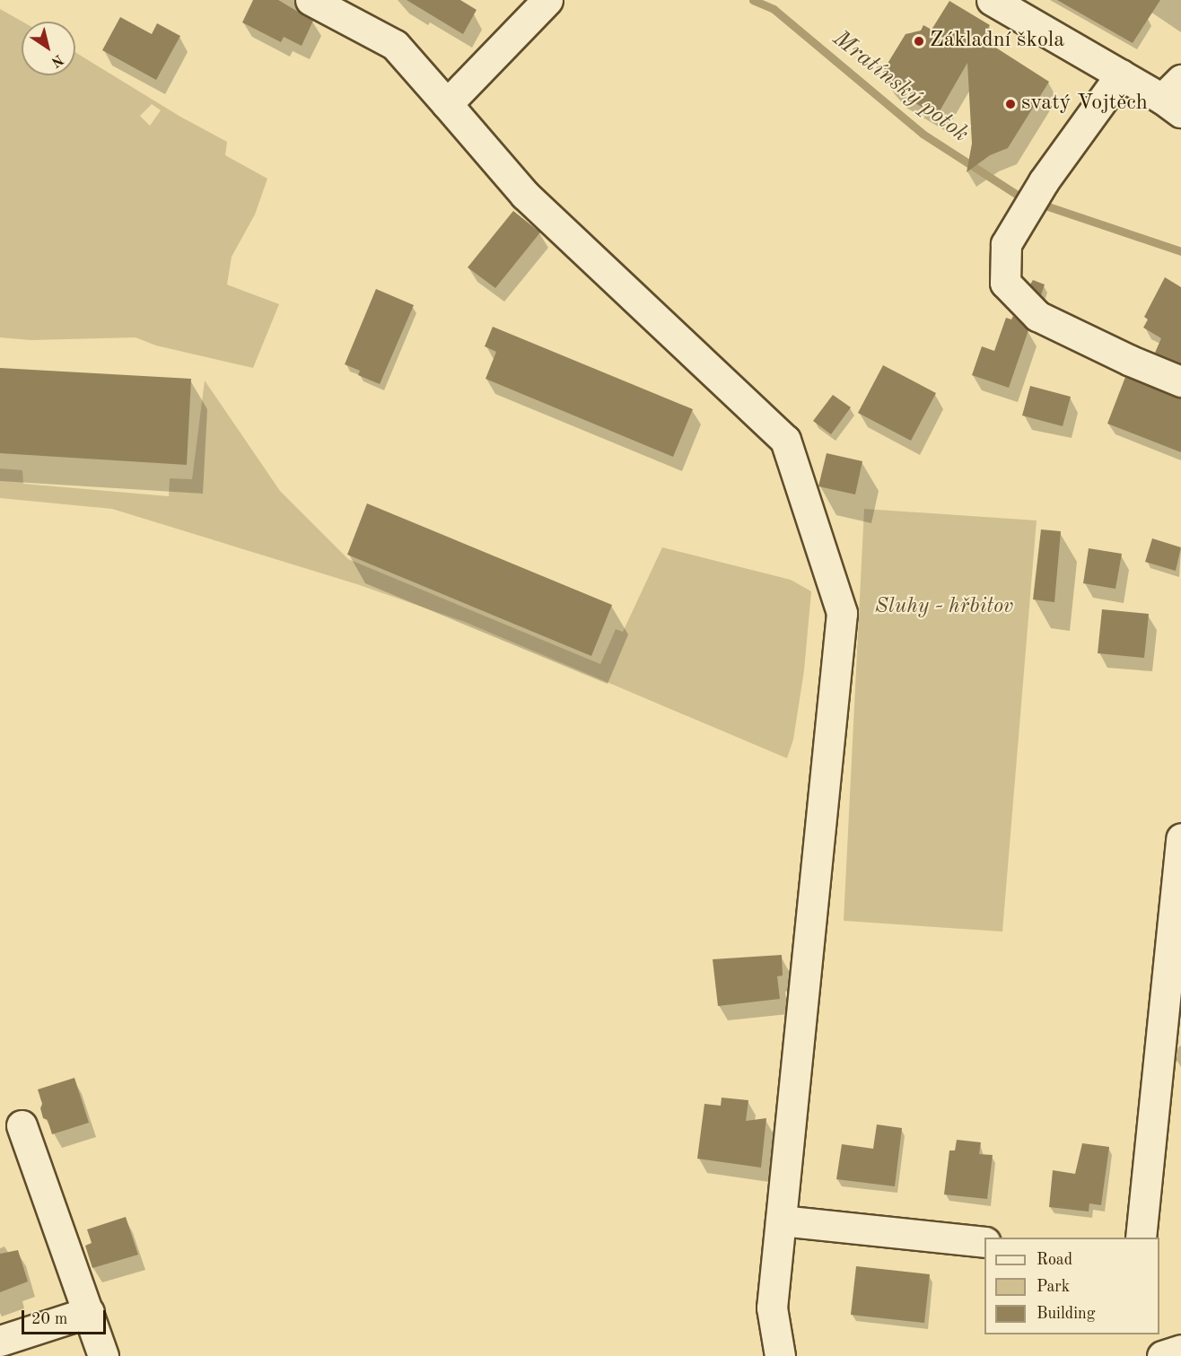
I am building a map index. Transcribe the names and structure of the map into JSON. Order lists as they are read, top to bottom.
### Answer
{
  "water": ["Mratínský potok"],
  "parks": ["Sluhy - hřbitov"],
  "places": ["Základní škola", "svatý Vojtěch"],
  "legend": ["Road", "Park", "Building"],
  "scale_bar": "20 m",
  "north": "bottom right"
}
